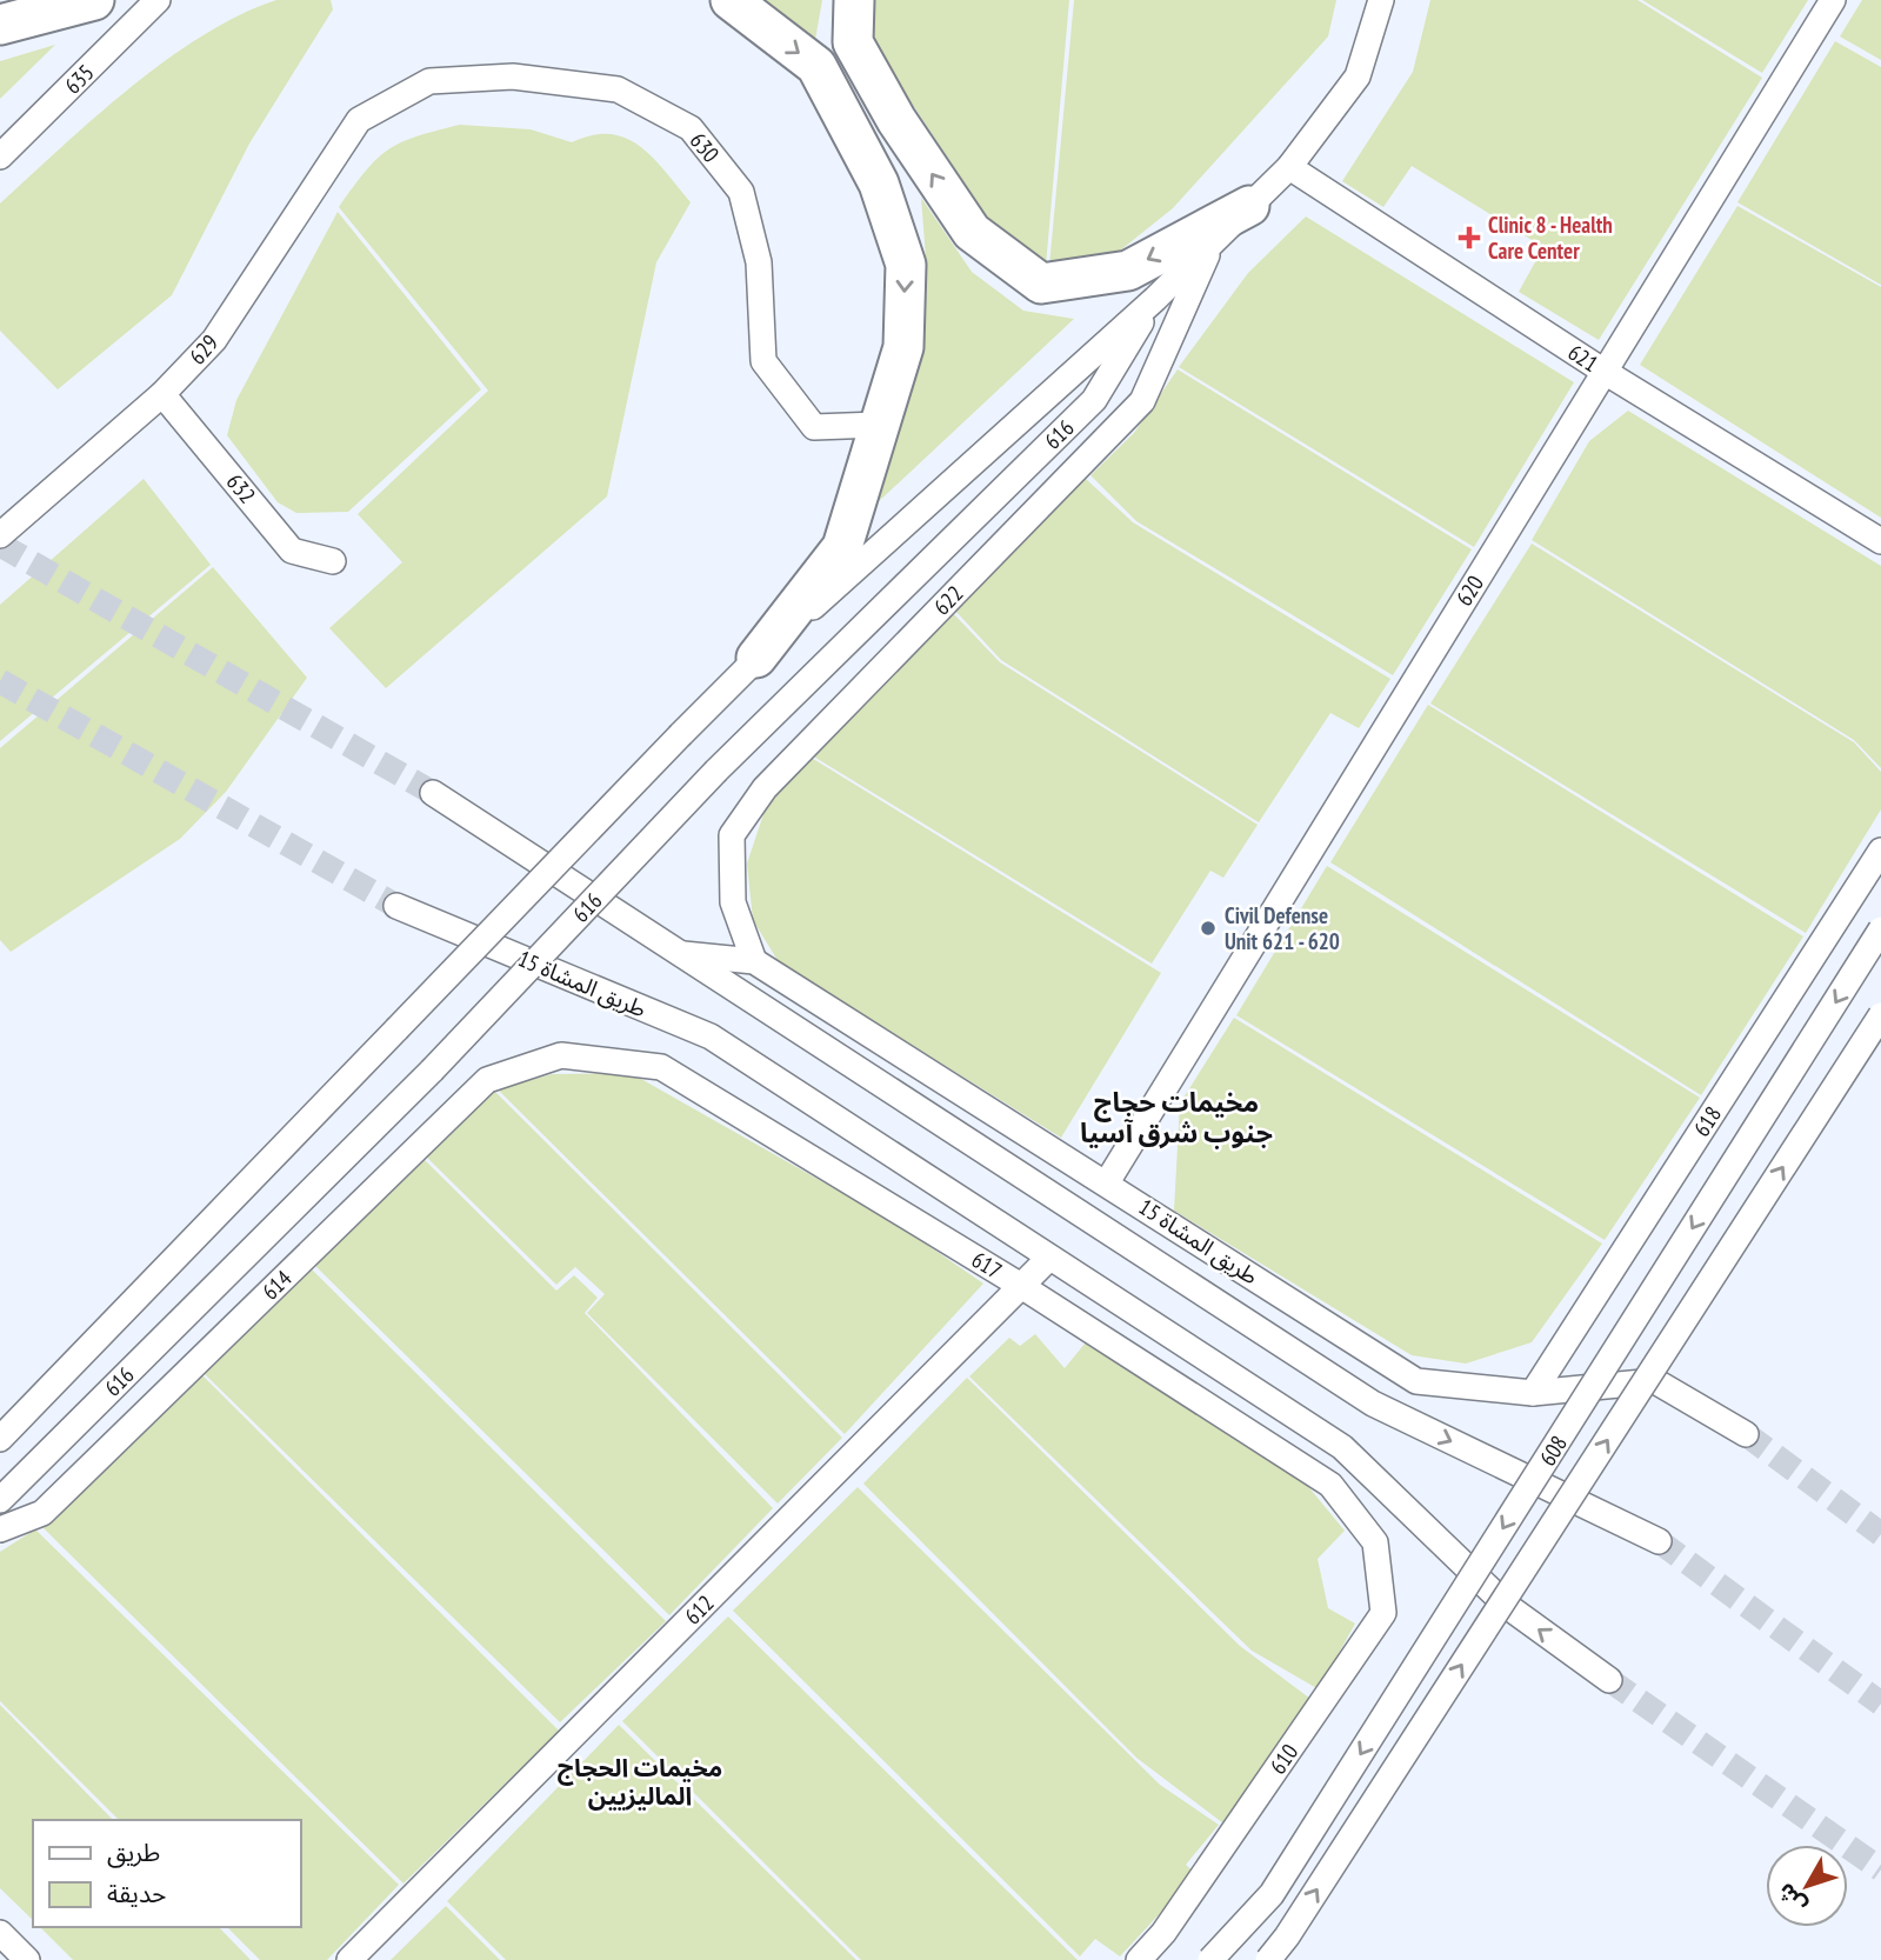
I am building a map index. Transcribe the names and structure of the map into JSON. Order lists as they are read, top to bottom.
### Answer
{
  "streets": {
    "street": [
      "635",
      "630",
      "629",
      "621",
      "616",
      "632",
      "620",
      "622",
      "طريق المشاة 15",
      "618",
      "617",
      "614",
      "608",
      "612",
      "610"
    ]
  },
  "crossings": [
    ["630", "629"],
    ["629", "632"],
    ["621", "616"],
    ["621", "620"],
    ["616", "622"],
    ["620", "طريق المشاة 15"],
    ["622", "طريق المشاة 15"],
    ["طريق المشاة 15", "618"],
    ["طريق المشاة 15", "612"],
    ["617", "614"],
    ["617", "612"],
    ["617", "610"]
  ],
  "districts": ["مخيمات حجاج جنوب شرق آسيا", "مخيمات الحجاج الماليزيين"],
  "places": {
    "health": ["Clinic 8 - Health Care Center"],
    "other": ["Civil Defense Unit 621 - 620"]
  },
  "legend": ["طريق", "حديقة"],
  "north": "bottom left"
}
